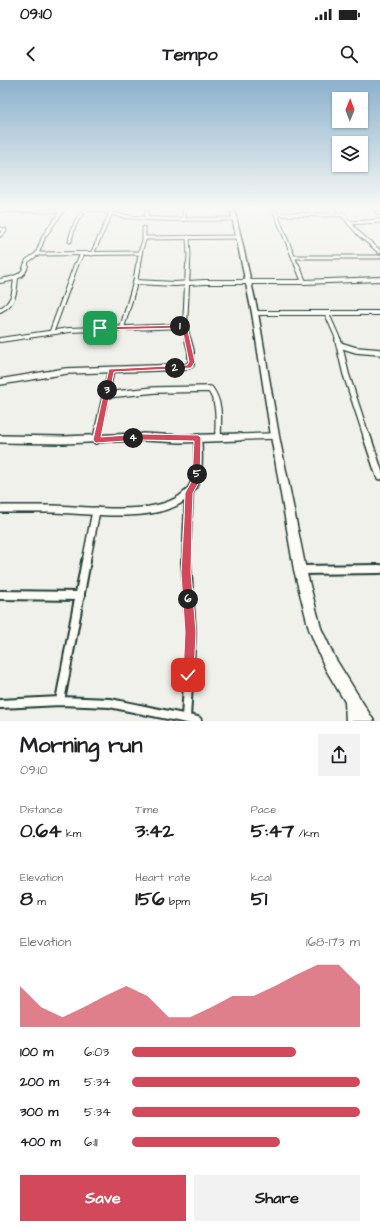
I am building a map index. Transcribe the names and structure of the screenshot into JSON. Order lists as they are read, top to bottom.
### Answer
{
  "north": "top",
  "page": {
    "status": "09:10",
    "header": "Tempo",
    "pins": [
      "1",
      "2",
      "3",
      "4",
      "5",
      "6"
    ],
    "heading": ["Morning run", "09:10"],
    "stats": [
      ["Distance", "0.64 km"],
      ["Time", "3:42"],
      ["Pace", "5:47 /km"],
      ["Elevation", "8 m"],
      ["Heart rate", "156 bpm"],
      ["kcal", "51"]
    ],
    "chart": ["Elevation", "168–173 m"],
    "list": [
      {
        "name": "100 m",
        "note": "6:03"
      },
      {
        "name": "200 m",
        "note": "5:34"
      },
      {
        "name": "300 m",
        "note": "5:34"
      },
      {
        "name": "400 m",
        "note": "6:11"
      }
    ],
    "buttons": ["Save", "Share"]
  }
}
